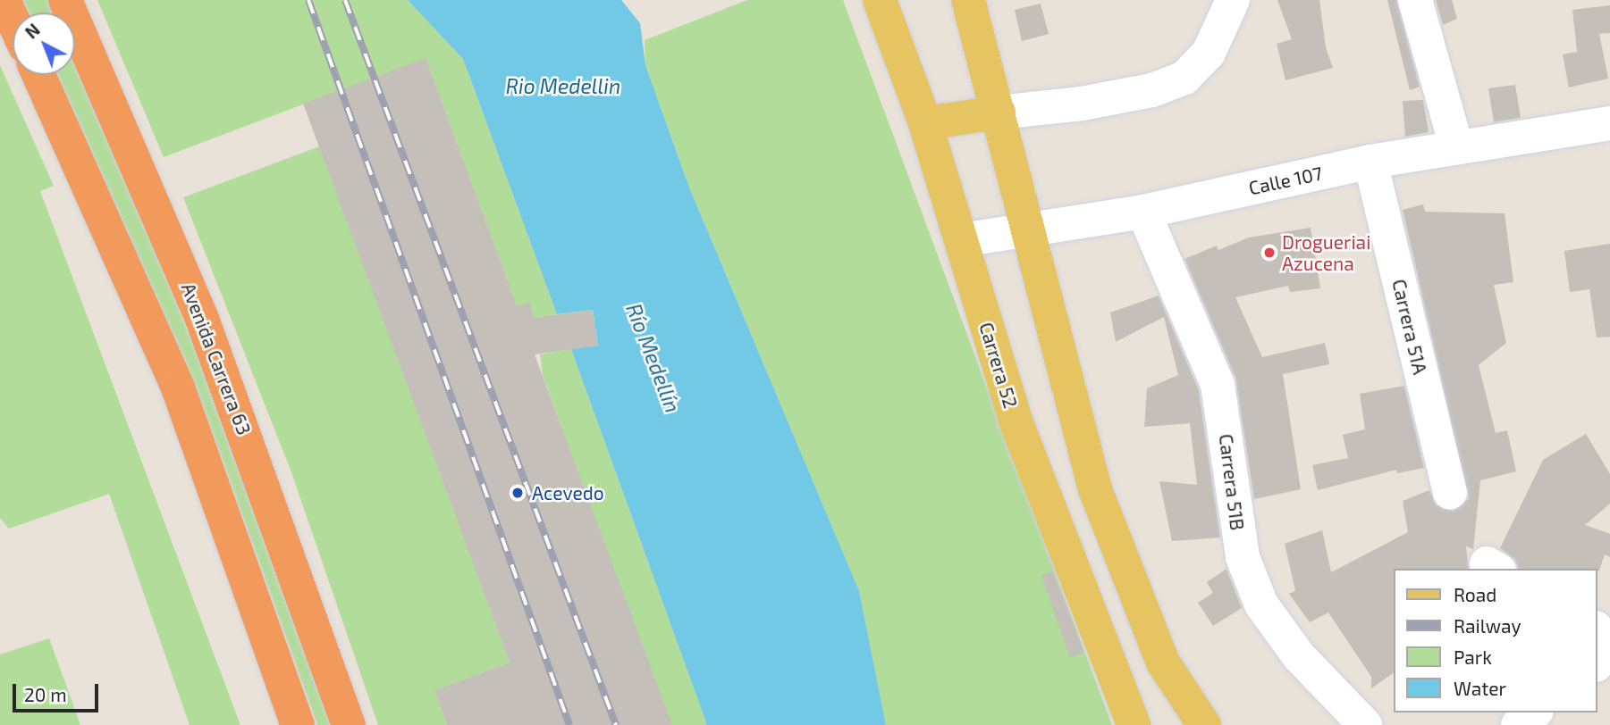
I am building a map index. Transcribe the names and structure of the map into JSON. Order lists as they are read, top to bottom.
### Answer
{
  "streets": {
    "highway": ["Avenida Carrera 63"],
    "main road": ["Carrera 52"],
    "street": ["Calle 107", "Carrera 51A", "Carrera 51B"]
  },
  "crossings": [
    ["Calle 107", "Carrera 51A"],
    ["Calle 107", "Carrera 52"],
    ["Calle 107", "Carrera 51B"]
  ],
  "water": ["Rio Medellin", "Río Medellín"],
  "places": ["Drogueriai Azucena", "Acevedo"],
  "legend": [
    "Road",
    "Railway",
    "Park",
    "Water"
  ],
  "scale_bar": "20 m",
  "north": "top left"
}
